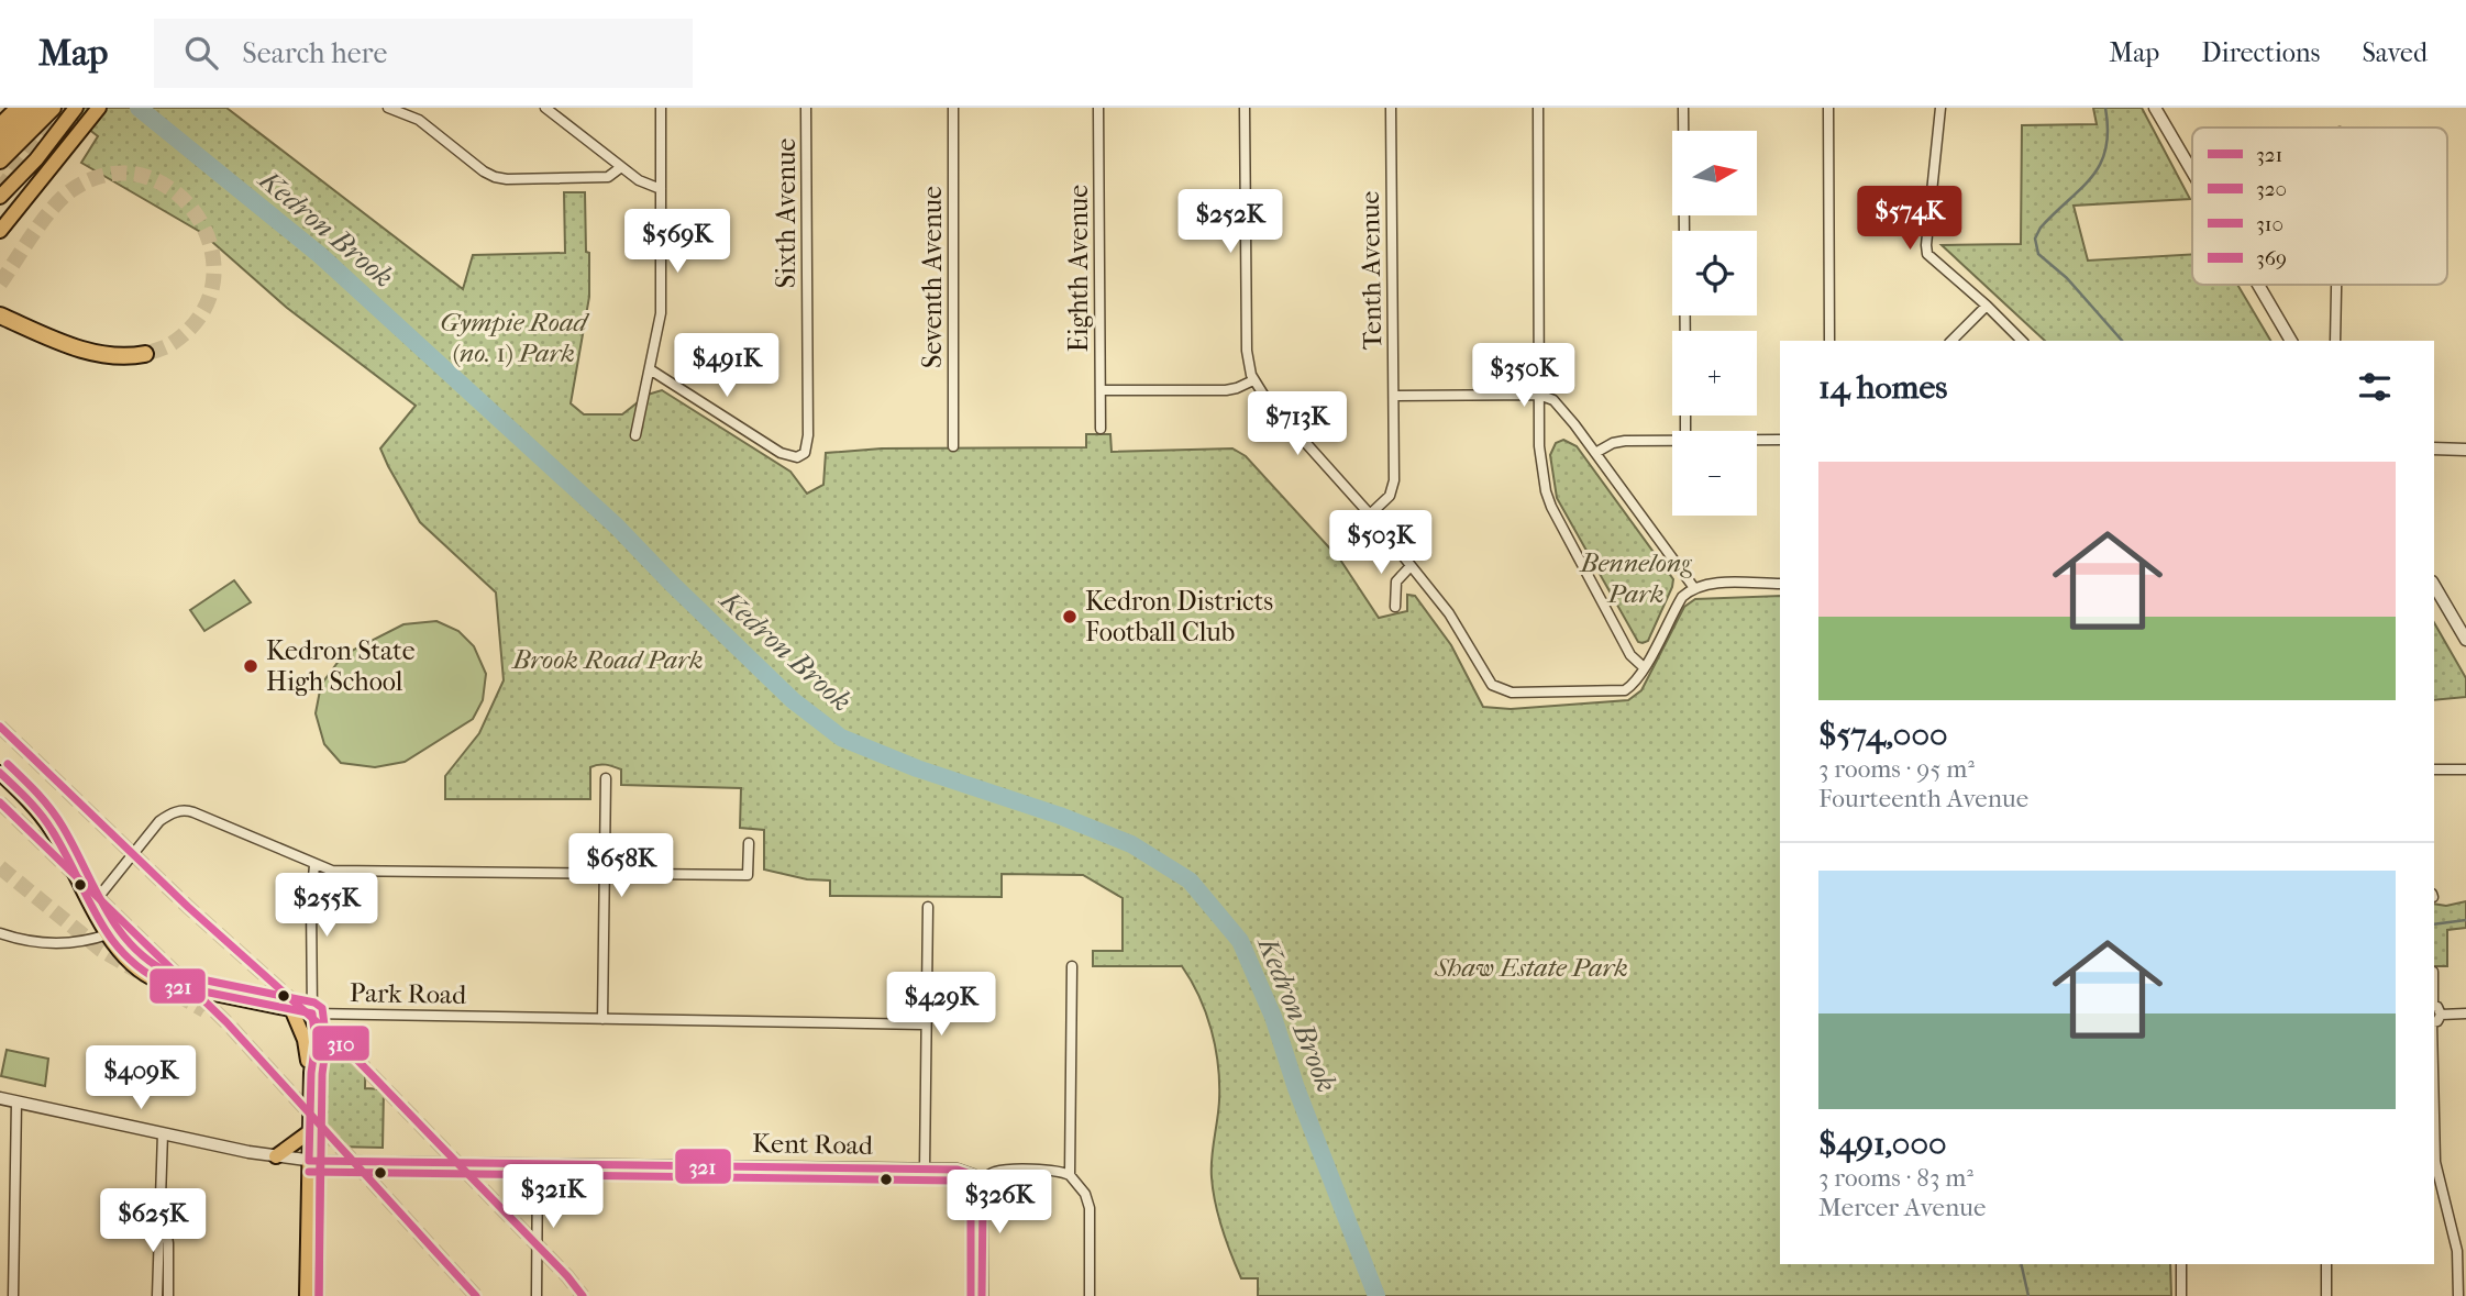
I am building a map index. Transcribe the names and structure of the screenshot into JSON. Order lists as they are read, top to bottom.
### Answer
{
  "streets": {
    "main road": ["Park Road"],
    "street": [
      "Sixth Avenue",
      "Eighth Avenue",
      "Tenth Avenue",
      "Seventh Avenue",
      "Kent Road"
    ]
  },
  "water": ["Kedron Brook"],
  "parks": [
    "Gympie Road (no. 1) Park",
    "Bennelong Park",
    "Brook Road Park",
    "Shaw Estate Park"
  ],
  "places": ["Kedron Districts Football Club", "Kedron State High School"],
  "lines": [
    "transit line 310",
    "transit line 369",
    "transit line 321",
    "transit line 320"
  ],
  "legend": [
    "321",
    "320",
    "310",
    "369"
  ],
  "north": "right",
  "page": {
    "header": "Map",
    "search": "Search here",
    "nav": ["Map", "Directions", "Saved"],
    "map_buttons": ["+", "−"],
    "price": [
      "$574K",
      "$252K",
      "$569K",
      "$491K",
      "$350K",
      "$713K",
      "$503K",
      "$658K",
      "$255K",
      "$429K",
      "$409K",
      "$321K",
      "$326K",
      "$625K"
    ],
    "heading": "14 homes",
    "list": [
      {
        "name": "$574,000",
        "note": "3 rooms · 95 m² · Fourteenth Avenue"
      },
      {
        "name": "$491,000",
        "note": "3 rooms · 83 m² · Mercer Avenue"
      }
    ]
  }
}
